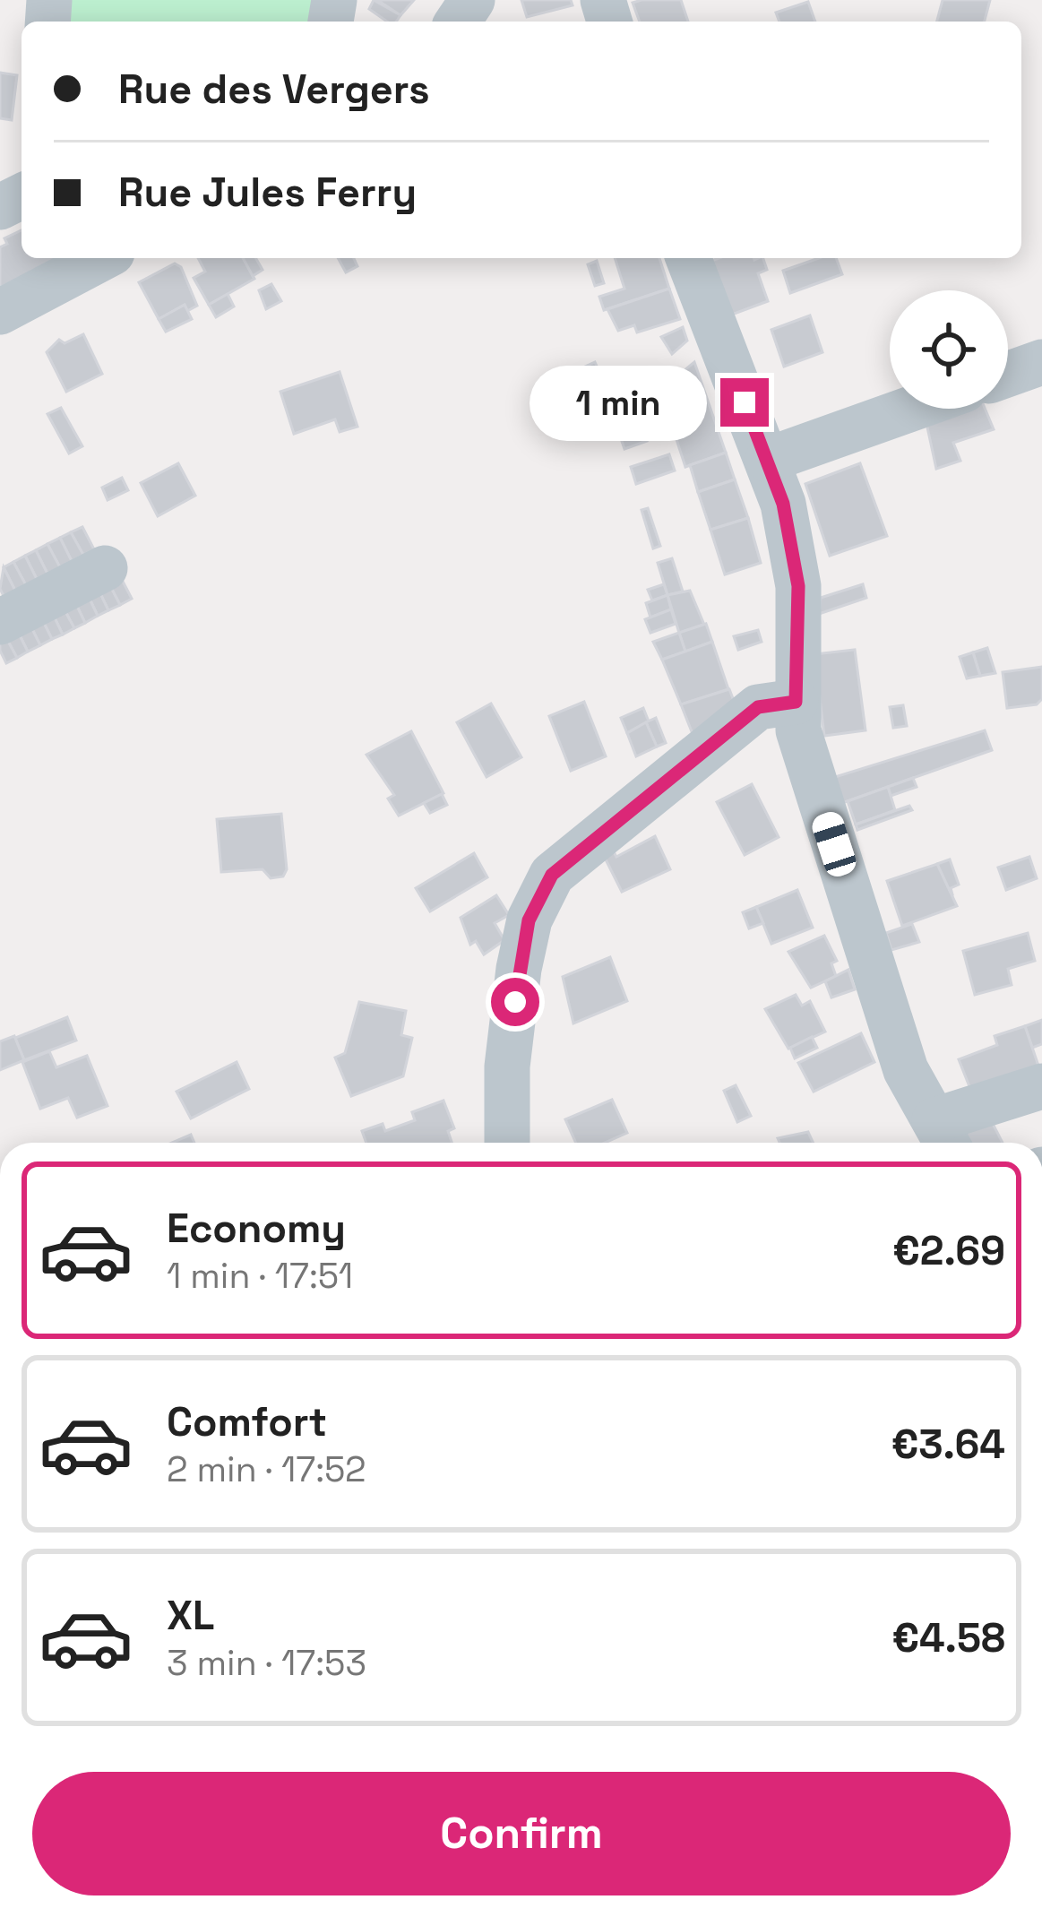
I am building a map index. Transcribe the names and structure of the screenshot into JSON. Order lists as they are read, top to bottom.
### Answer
{
  "page": {
    "banner": ["Rue des Vergers", "Rue Jules Ferry"],
    "bubble": "1 min",
    "list": [
      {
        "name": "Economy",
        "note": "1 min · 17:51",
        "value": "€2.69"
      },
      {
        "name": "Comfort",
        "note": "2 min · 17:52",
        "value": "€3.64"
      },
      {
        "name": "XL",
        "note": "3 min · 17:53",
        "value": "€4.58"
      }
    ],
    "buttons": "Confirm"
  }
}
